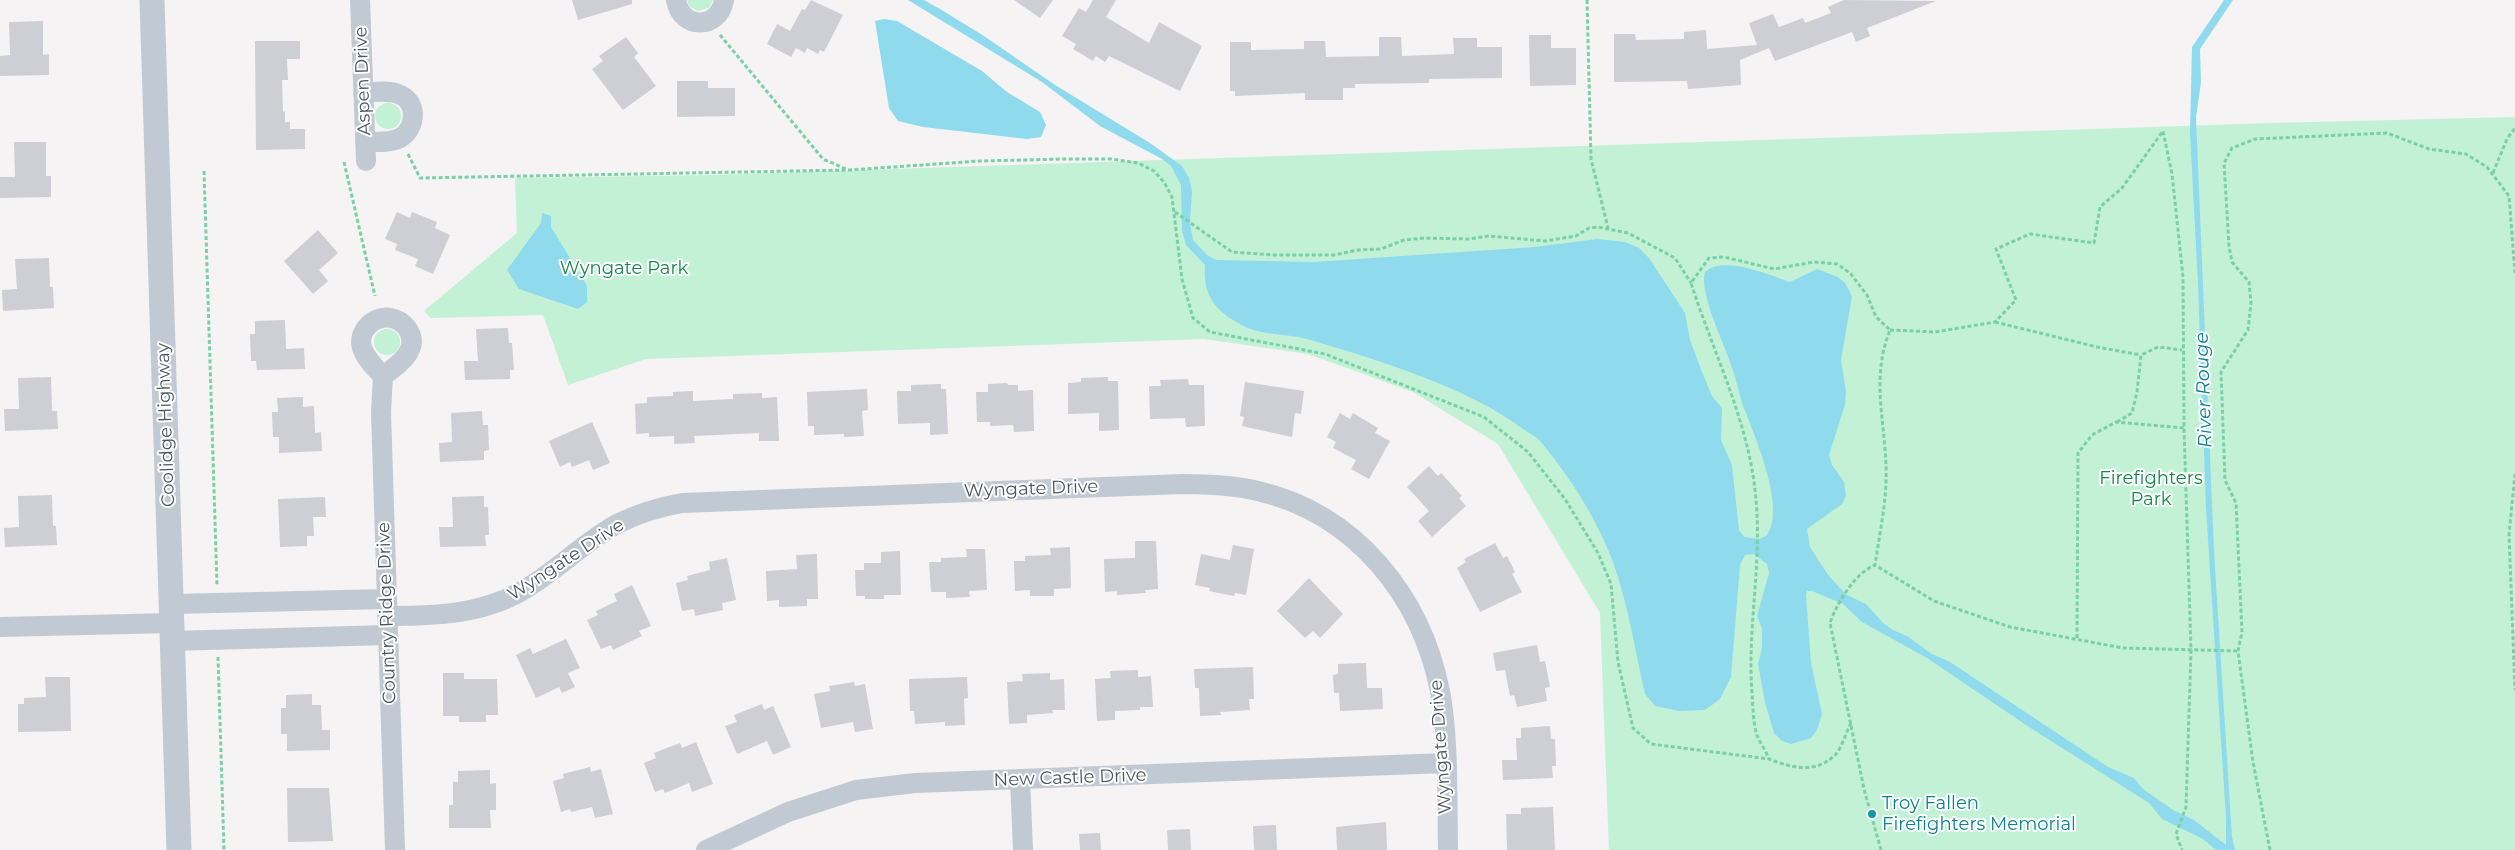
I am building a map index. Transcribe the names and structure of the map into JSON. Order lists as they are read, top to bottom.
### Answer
{
  "streets": {
    "street": [
      "Aspen Drive",
      "Coolidge Highway",
      "Wyngate Drive",
      "Country Ridge Drive",
      "New Castle Drive"
    ]
  },
  "crossings": [
    ["Coolidge Highway", "Wyngate Drive"],
    ["Wyngate Drive", "Country Ridge Drive"],
    ["Wyngate Drive", "New Castle Drive"]
  ],
  "water": ["River Rouge"],
  "parks": ["Wyngate Park", "Firefighters Park"],
  "places": ["Troy Fallen Firefighters Memorial"]
}
